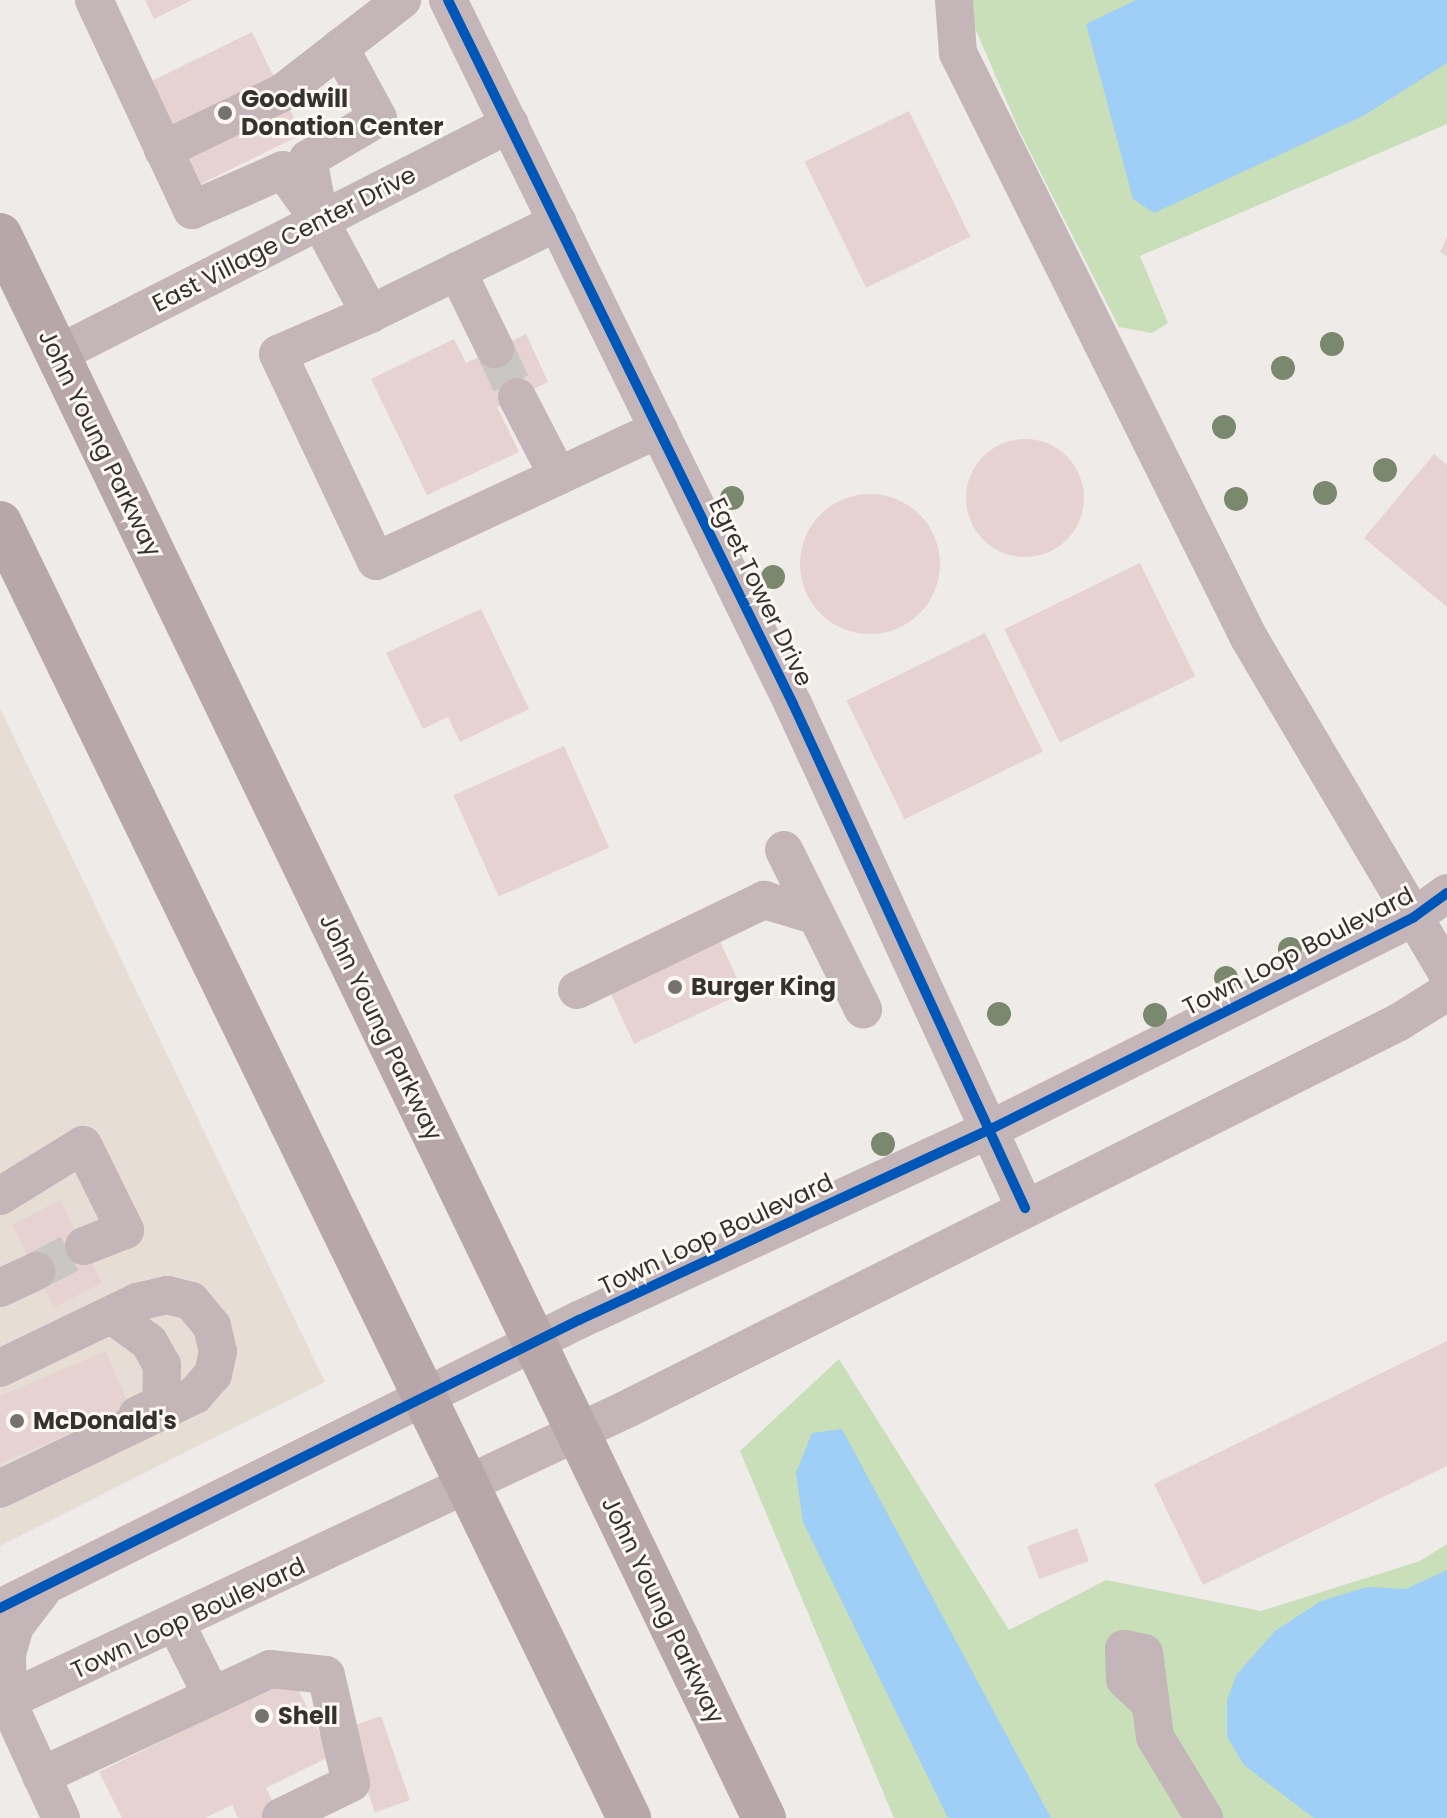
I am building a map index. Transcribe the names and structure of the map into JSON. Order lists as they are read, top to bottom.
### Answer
{
  "streets": {
    "highway": ["John Young Parkway"],
    "street": ["East Village Center Drive", "Egret Tower Drive", "Town Loop Boulevard"]
  },
  "crossings": [
    ["East Village Center Drive", "John Young Parkway"],
    ["East Village Center Drive", "Egret Tower Drive"],
    ["John Young Parkway", "Town Loop Boulevard"],
    ["Egret Tower Drive", "Town Loop Boulevard"]
  ],
  "places": [
    "Goodwill Donation Center",
    "Burger King",
    "McDonald's",
    "Shell"
  ]
}
